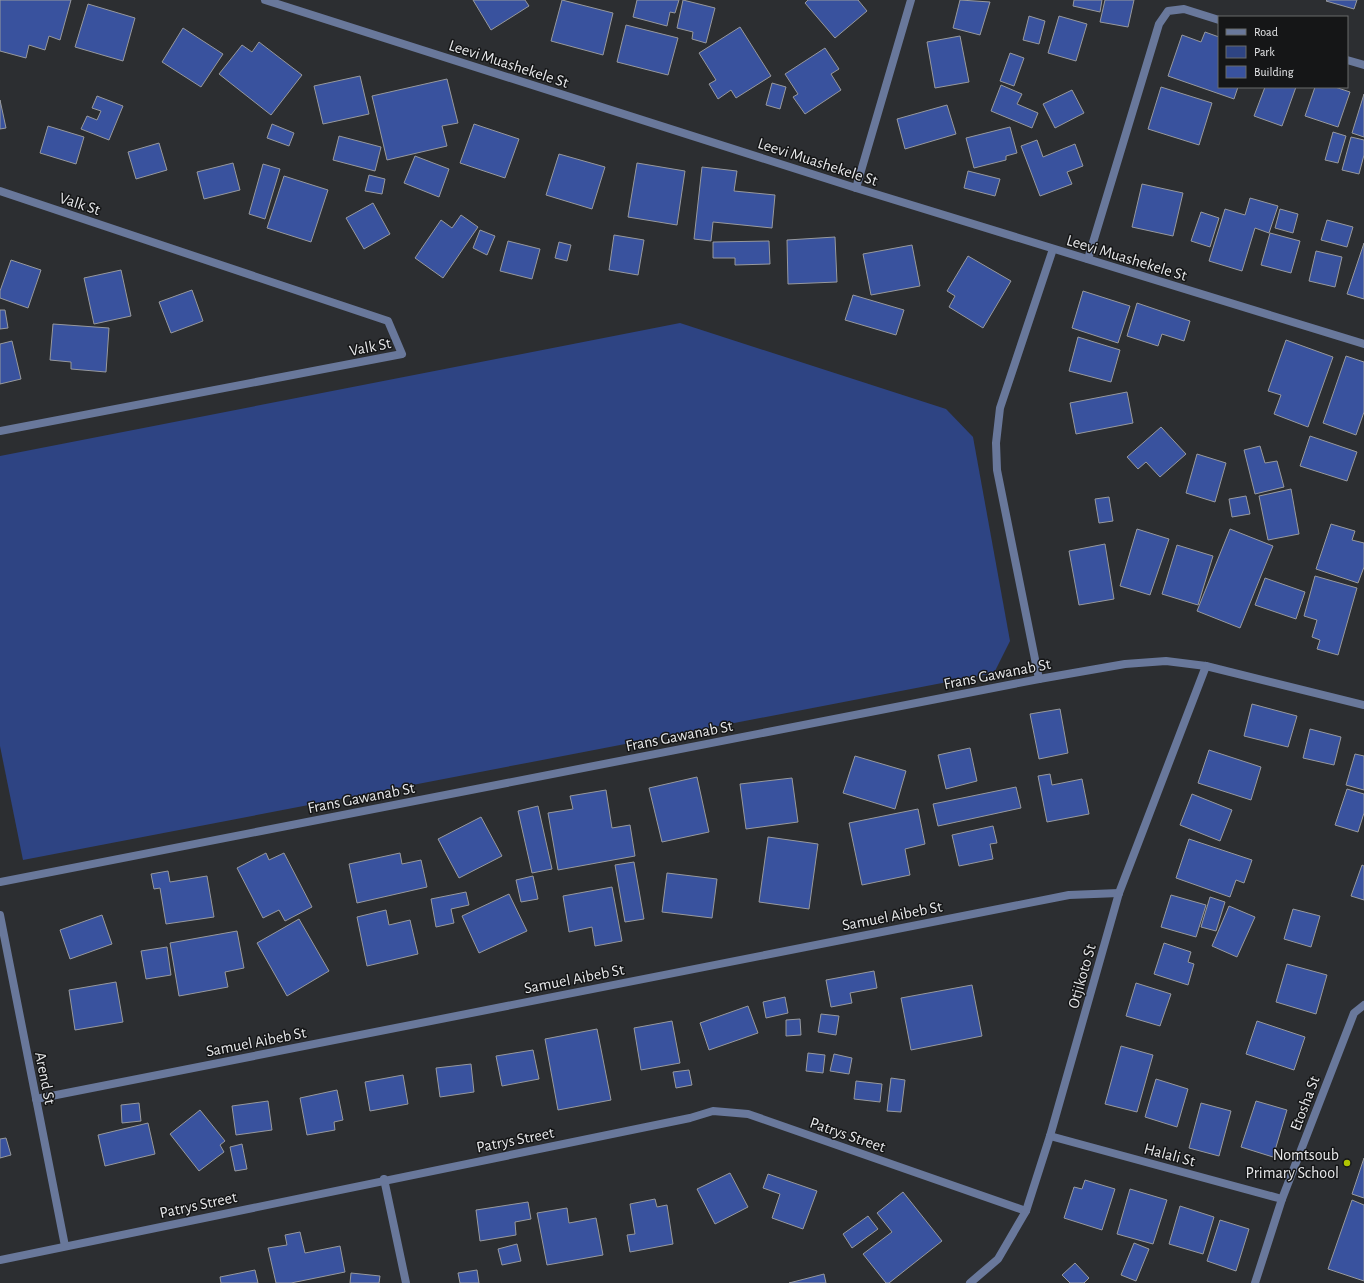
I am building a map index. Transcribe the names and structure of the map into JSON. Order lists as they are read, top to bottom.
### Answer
{
  "streets": {
    "street": [
      "Leevi Muashekele St",
      "Valk St",
      "Frans Gawanab St",
      "Samuel Aibeb St",
      "Otjikoto St",
      "Arend St",
      "Etosha St",
      "Patrys Street",
      "Halali St"
    ]
  },
  "crossings": [
    ["Frans Gawanab St", "Otjikoto St"],
    ["Samuel Aibeb St", "Otjikoto St"],
    ["Samuel Aibeb St", "Arend St"],
    ["Otjikoto St", "Patrys Street"],
    ["Otjikoto St", "Halali St"],
    ["Arend St", "Patrys Street"],
    ["Etosha St", "Halali St"]
  ],
  "places": ["Nomtsoub Primary School"],
  "legend": ["Road", "Park", "Building"]
}
